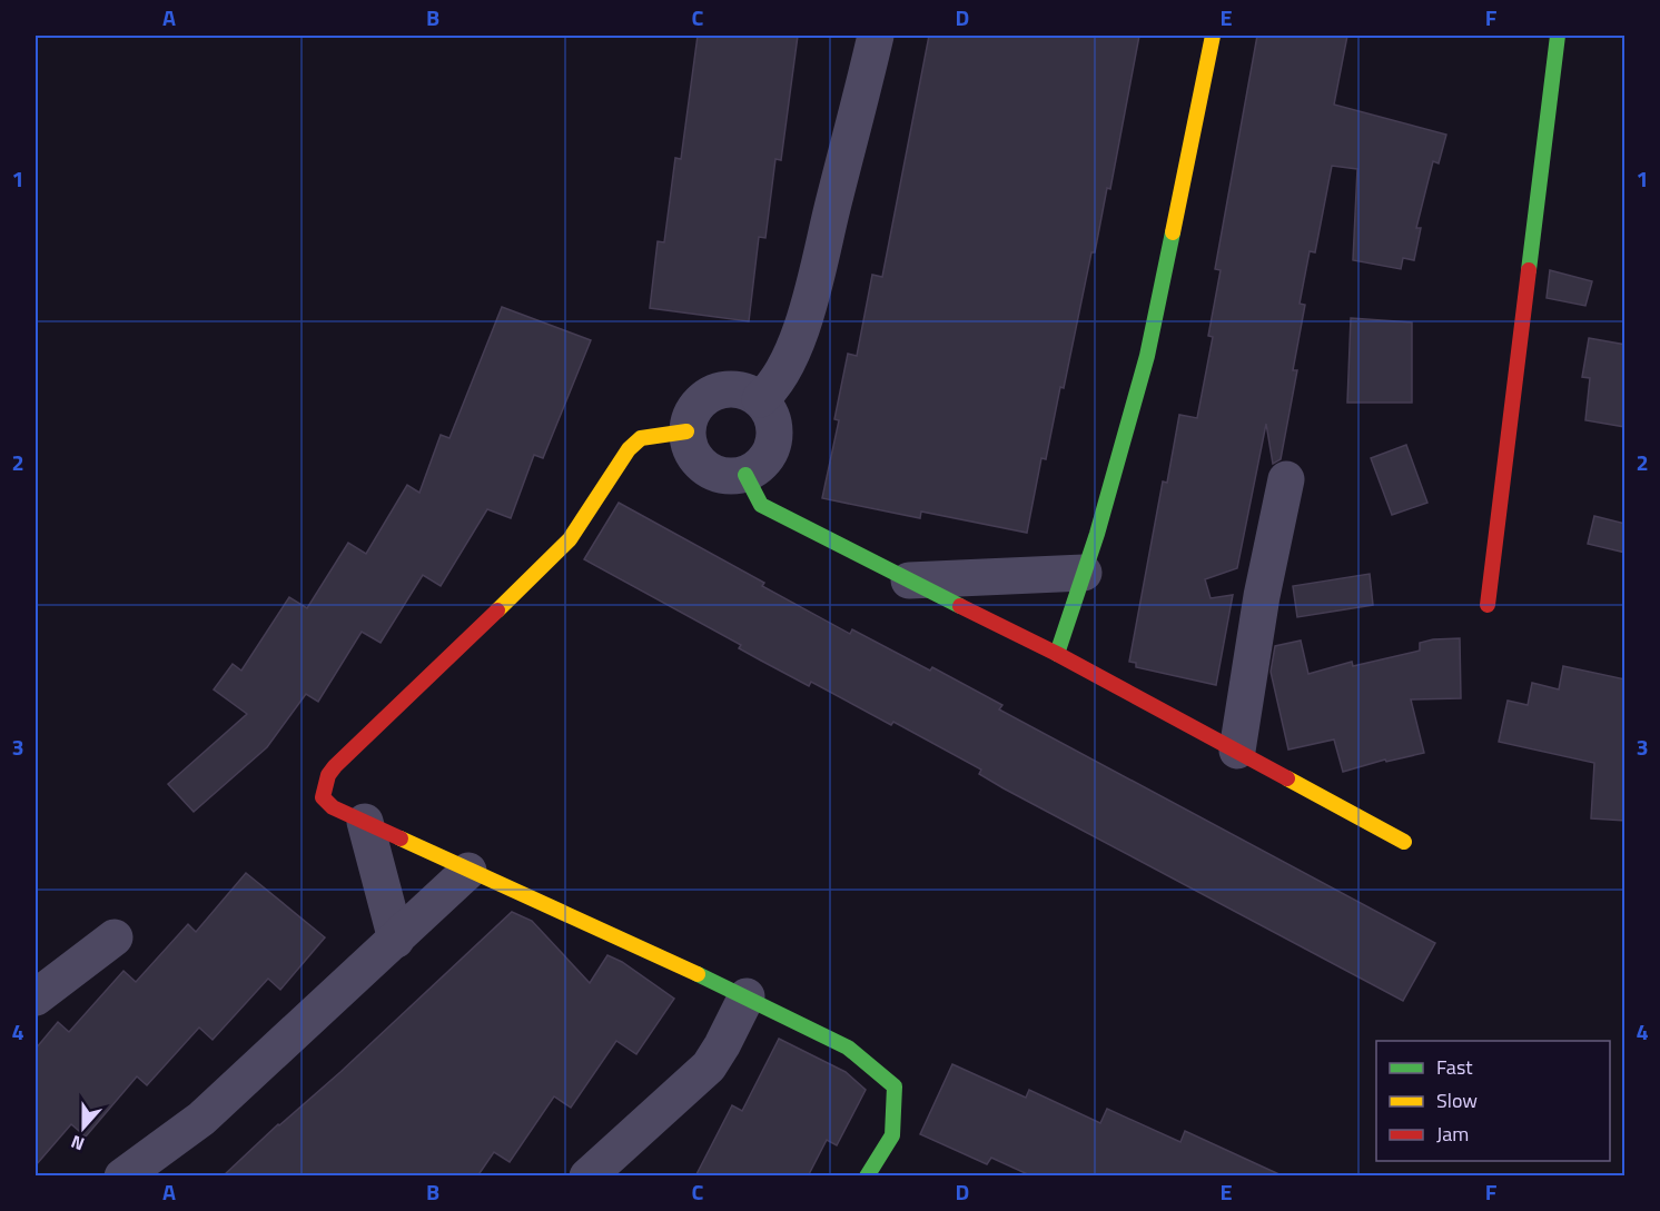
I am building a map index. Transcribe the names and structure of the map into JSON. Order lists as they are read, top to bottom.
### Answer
{
  "legend": ["Fast", "Slow", "Jam"],
  "north": "bottom",
  "grid": {
    "columns": [
      "A",
      "B",
      "C",
      "D",
      "E",
      "F"
    ],
    "rows": [
      "1",
      "2",
      "3",
      "4"
    ]
  }
}
